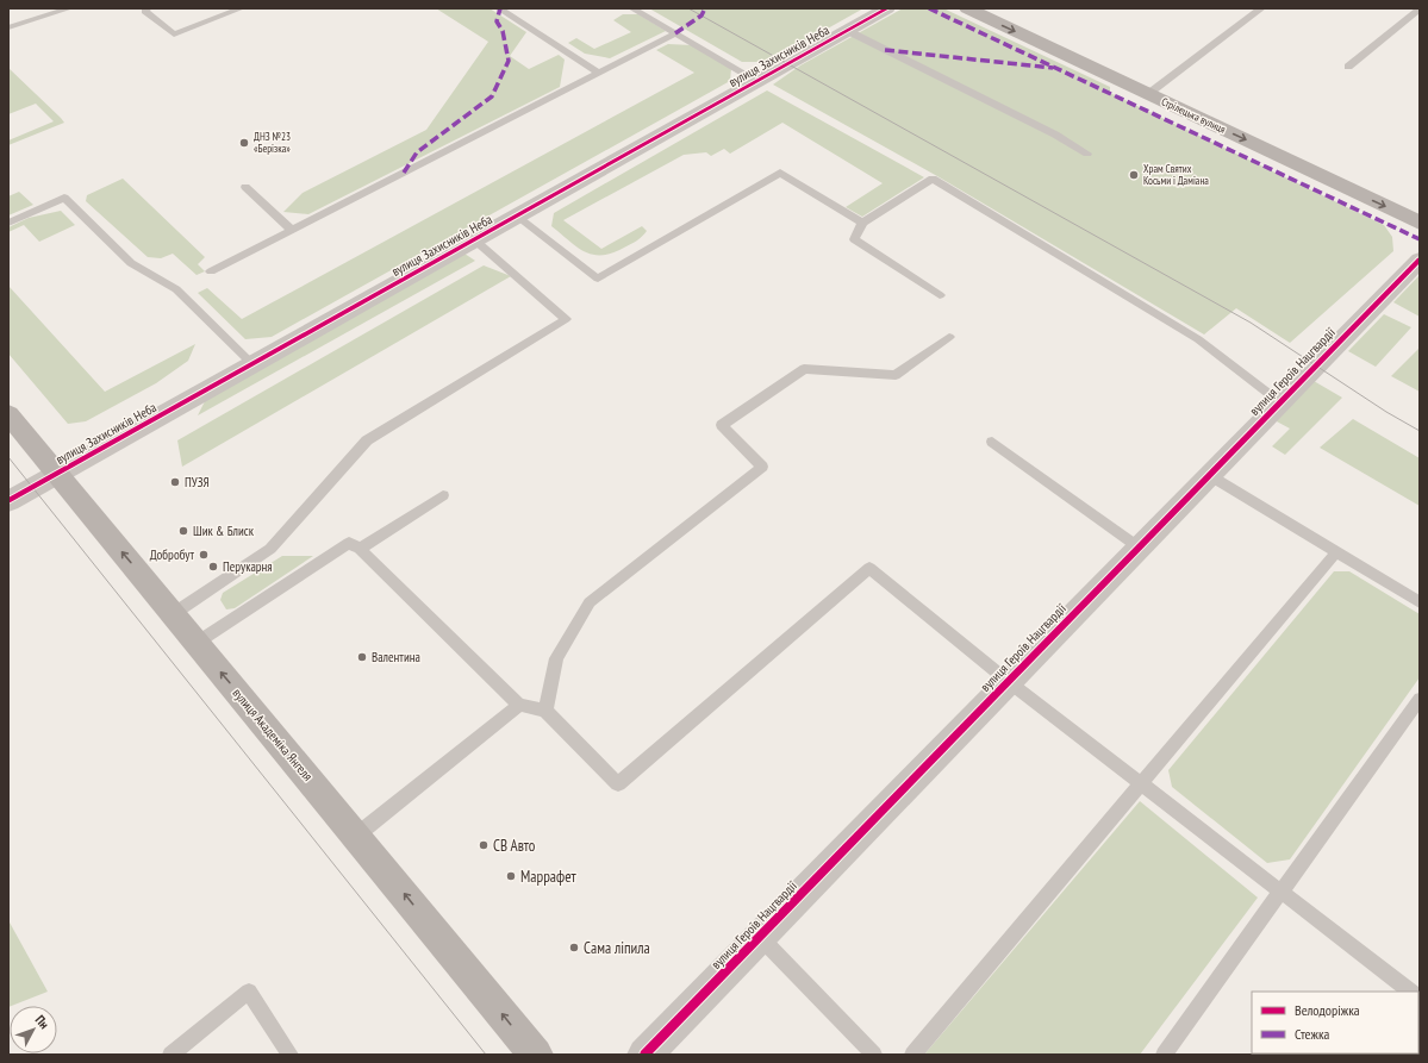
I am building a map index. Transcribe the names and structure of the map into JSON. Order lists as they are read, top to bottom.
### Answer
{
  "streets": {
    "main road": ["Стрілецька вулиця", "вулиця Академіка Янгеля"],
    "street": ["вулиця Захисників Неба", "вулиця Героїв Нацгвардії"]
  },
  "crossings": [
    ["вулиця Захисників Неба", "вулиця Академіка Янгеля"]
  ],
  "one_way": ["Стрілецька вулиця", "вулиця Академіка Янгеля"],
  "places": [
    "ДНЗ №23 «Берізка»",
    "Храм Святих Косьми і Даміана",
    "ПУЗЯ",
    "Шик & Блиск",
    "Добробут",
    "Перукарня",
    "Валентина",
    "СВ Авто",
    "Маррафет",
    "Сама ліпила"
  ],
  "legend": ["Велодоріжка", "Стежка"],
  "north": "top right"
}
